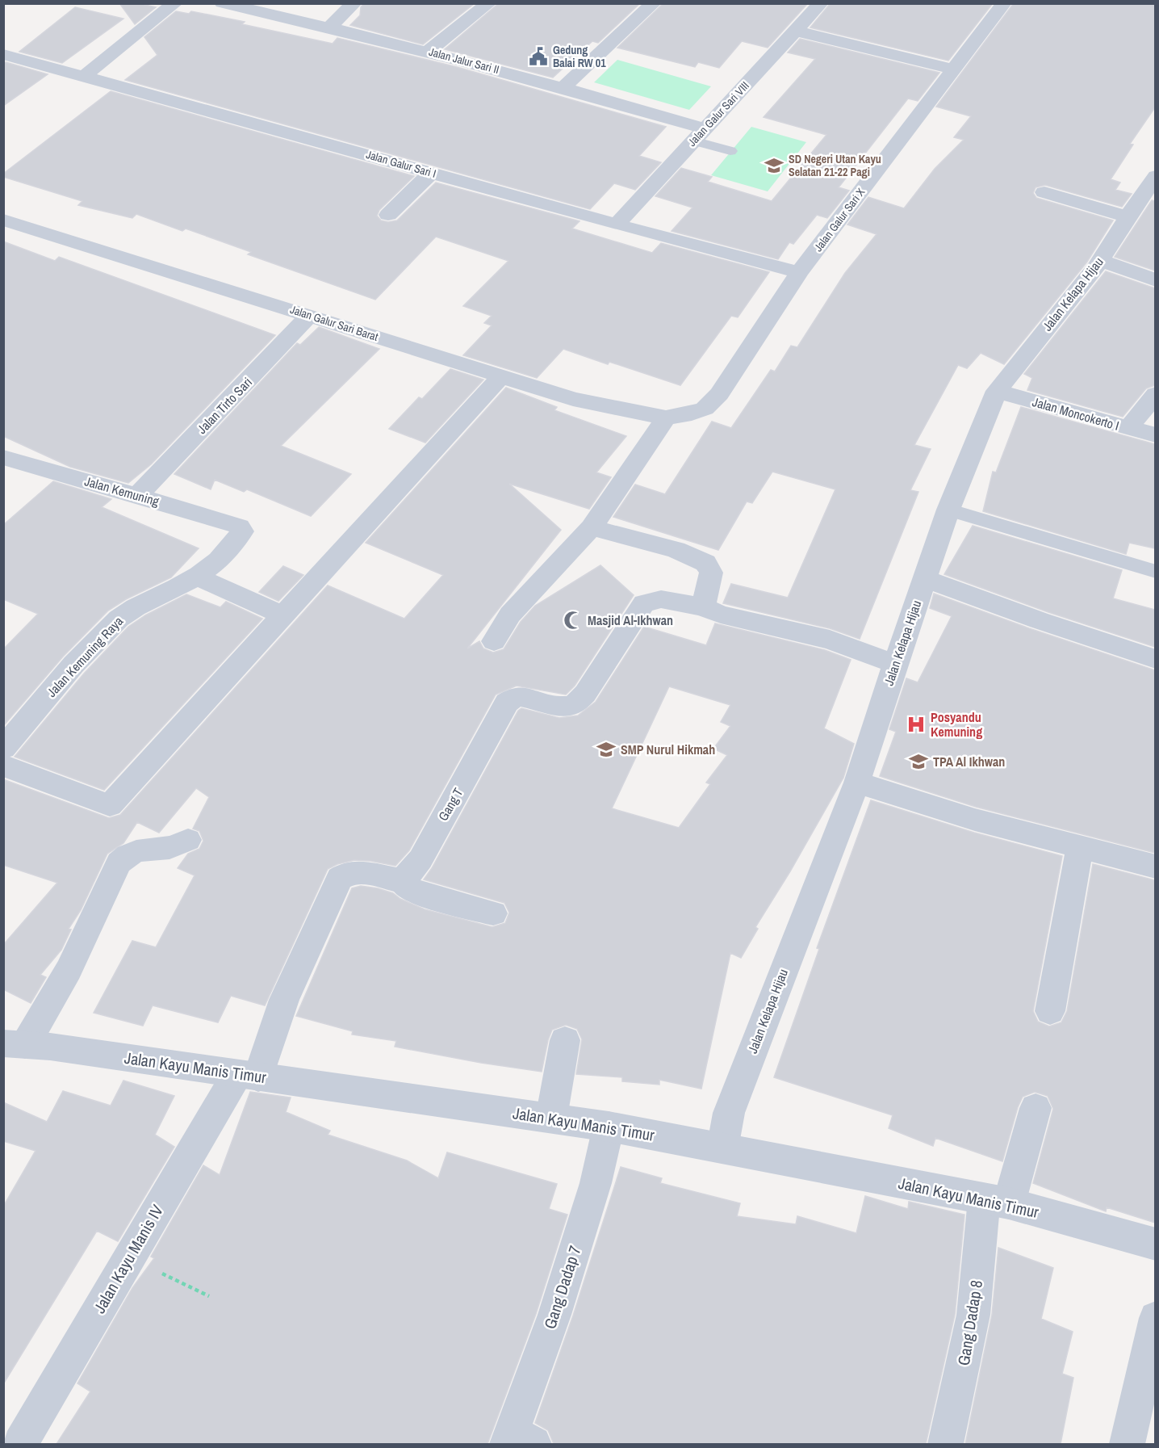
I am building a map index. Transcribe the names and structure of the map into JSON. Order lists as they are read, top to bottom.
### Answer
{
  "streets": {
    "street": [
      "Jalan Jalur Sari II",
      "Jalan Galur Sari VIII",
      "Jalan Galur Sari I",
      "Jalan Galur Sari X",
      "Jalan Kelapa Hijau",
      "Jalan Galur Sari Barat",
      "Jalan Tirto Sari",
      "Jalan Moncokerto I",
      "Jalan Kemuning",
      "Jalan Kemuning Raya",
      "Gang T",
      "Jalan Kayu Manis Timur",
      "Jalan Kayu Manis IV",
      "Gang Dadap 7",
      "Gang Dadap 8"
    ]
  },
  "crossings": [
    ["Jalan Jalur Sari II", "Jalan Galur Sari VIII"],
    ["Jalan Galur Sari VIII", "Jalan Galur Sari I"],
    ["Jalan Galur Sari I", "Jalan Galur Sari X"],
    ["Jalan Galur Sari X", "Jalan Galur Sari Barat"],
    ["Jalan Kelapa Hijau", "Jalan Moncokerto I"],
    ["Jalan Kelapa Hijau", "Jalan Kayu Manis Timur"],
    ["Jalan Galur Sari Barat", "Jalan Tirto Sari"],
    ["Jalan Tirto Sari", "Jalan Kemuning"],
    ["Jalan Kemuning", "Jalan Kemuning Raya"],
    ["Jalan Kayu Manis Timur", "Jalan Kayu Manis IV"],
    ["Jalan Kayu Manis Timur", "Gang Dadap 7"],
    ["Jalan Kayu Manis Timur", "Gang Dadap 8"]
  ],
  "places": {
    "public building": ["Gedung Balai RW 01"],
    "school or university": ["SD Negeri Utan Kayu Selatan 21-22 Pagi", "SMP Nurul Hikmah", "TPA Al Ikhwan"],
    "mosque": ["Masjid Al-Ikhwan"],
    "hospital": ["Posyandu Kemuning"]
  }
}
